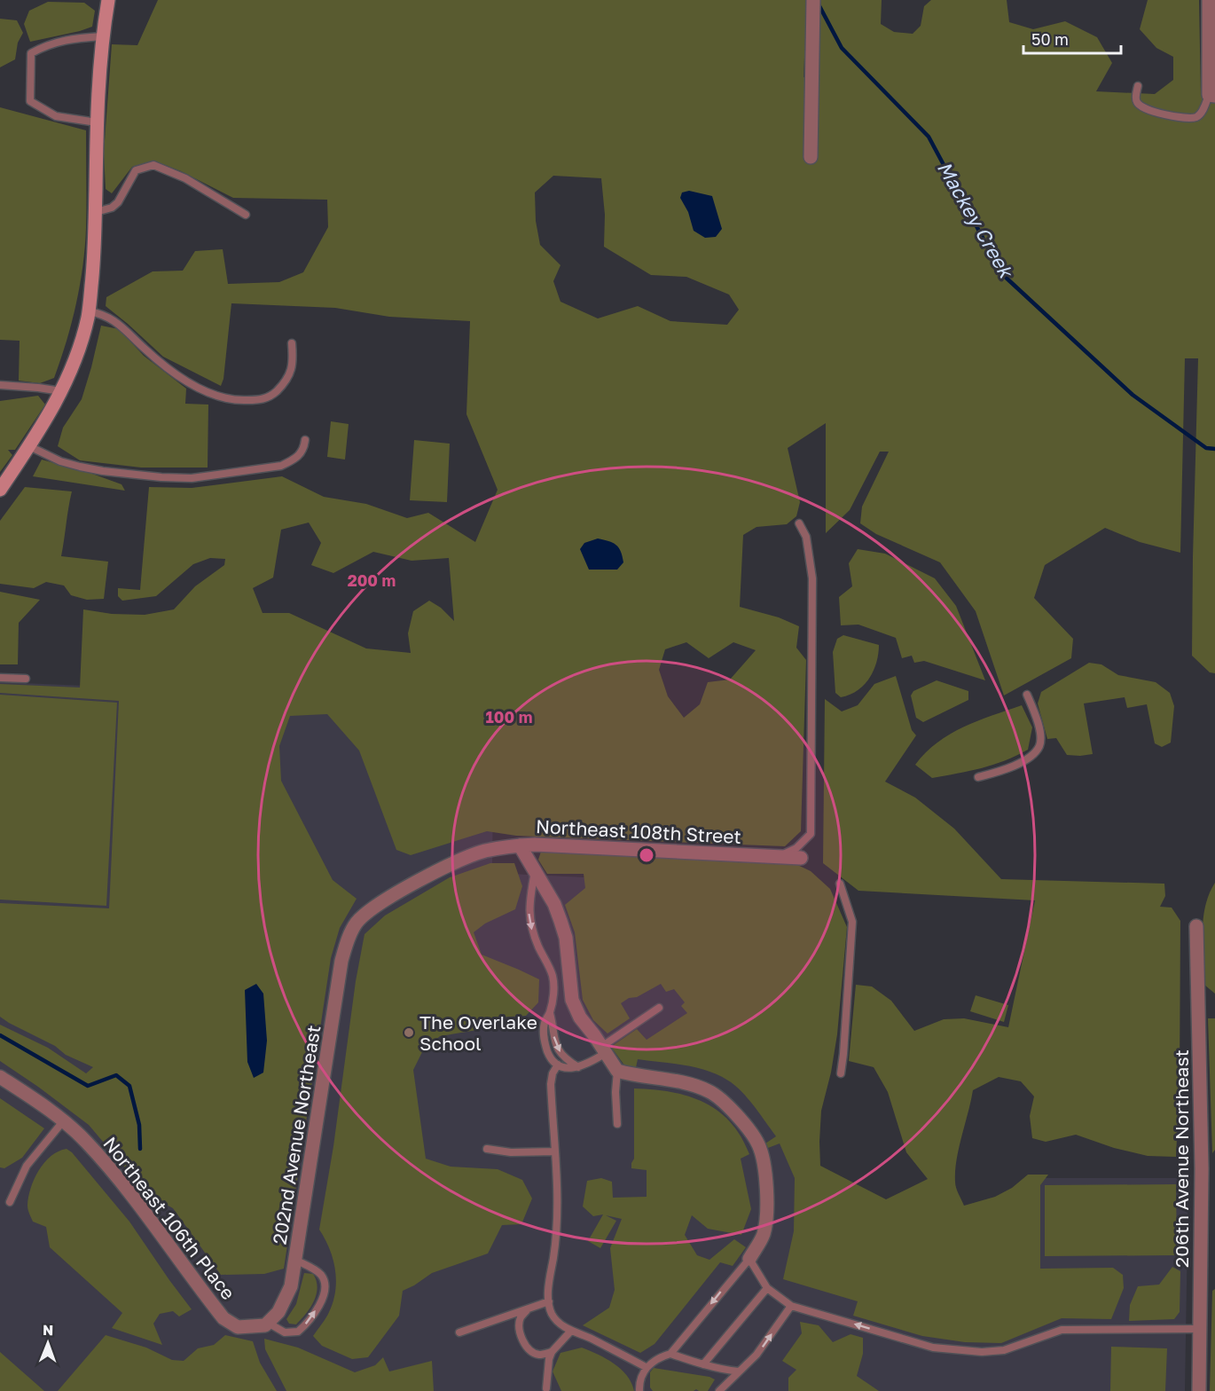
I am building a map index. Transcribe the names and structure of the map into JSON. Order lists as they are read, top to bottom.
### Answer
{
  "streets": {
    "street": [
      "Northeast 108th Street",
      "202nd Avenue Northeast",
      "206th Avenue Northeast",
      "Northeast 106th Place"
    ]
  },
  "crossings": [
    ["Northeast 108th Street", "202nd Avenue Northeast"],
    ["202nd Avenue Northeast", "Northeast 106th Place"]
  ],
  "water": ["Mackey Creek"],
  "places": ["The Overlake School"],
  "scale_bar": "50 m",
  "north": "top",
  "rings": ["200 m", "100 m"]
}
